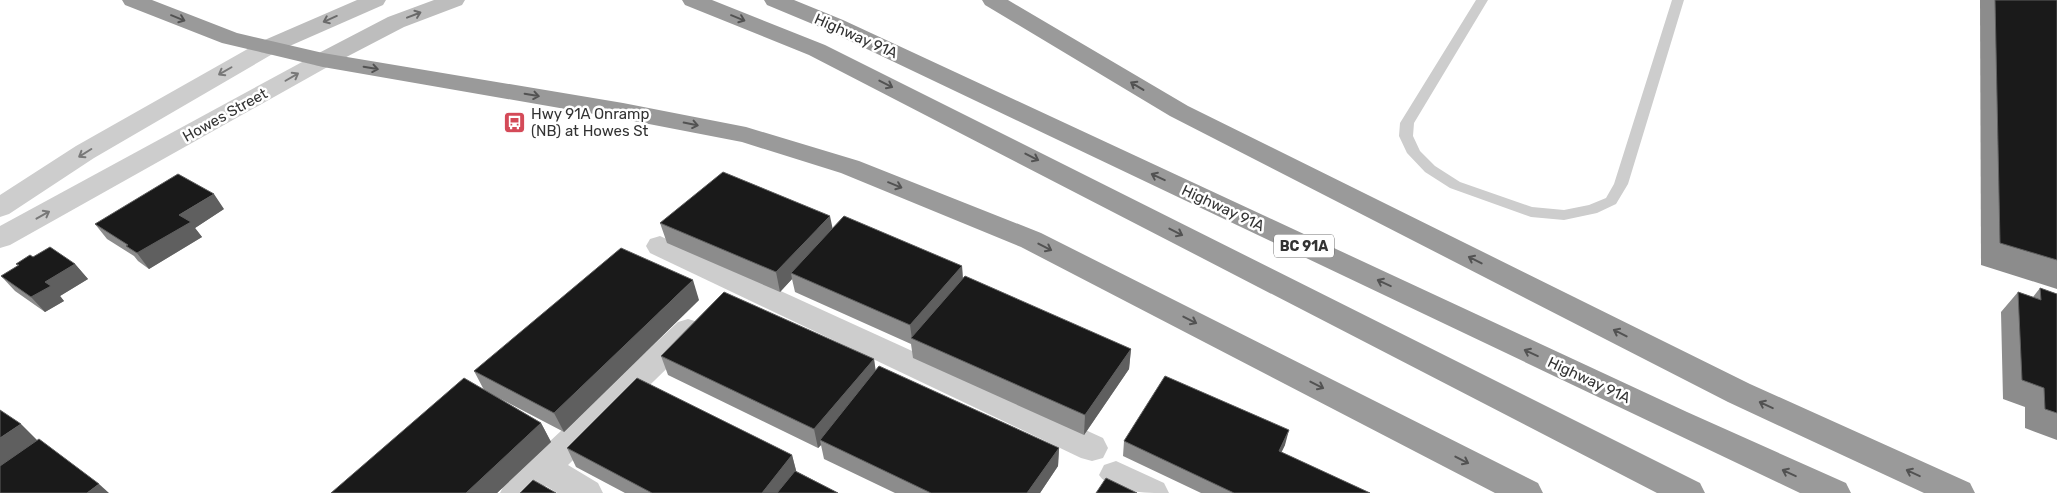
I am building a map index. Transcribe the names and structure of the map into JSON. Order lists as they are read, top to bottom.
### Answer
{
  "streets": {
    "highway": ["Highway 91A", "BC 91A"],
    "main road": ["Howes Street"]
  },
  "one_way": ["Howes Street"],
  "places": {
    "bus stop": ["Hwy 91A Onramp (NB) at Howes St"]
  }
}
